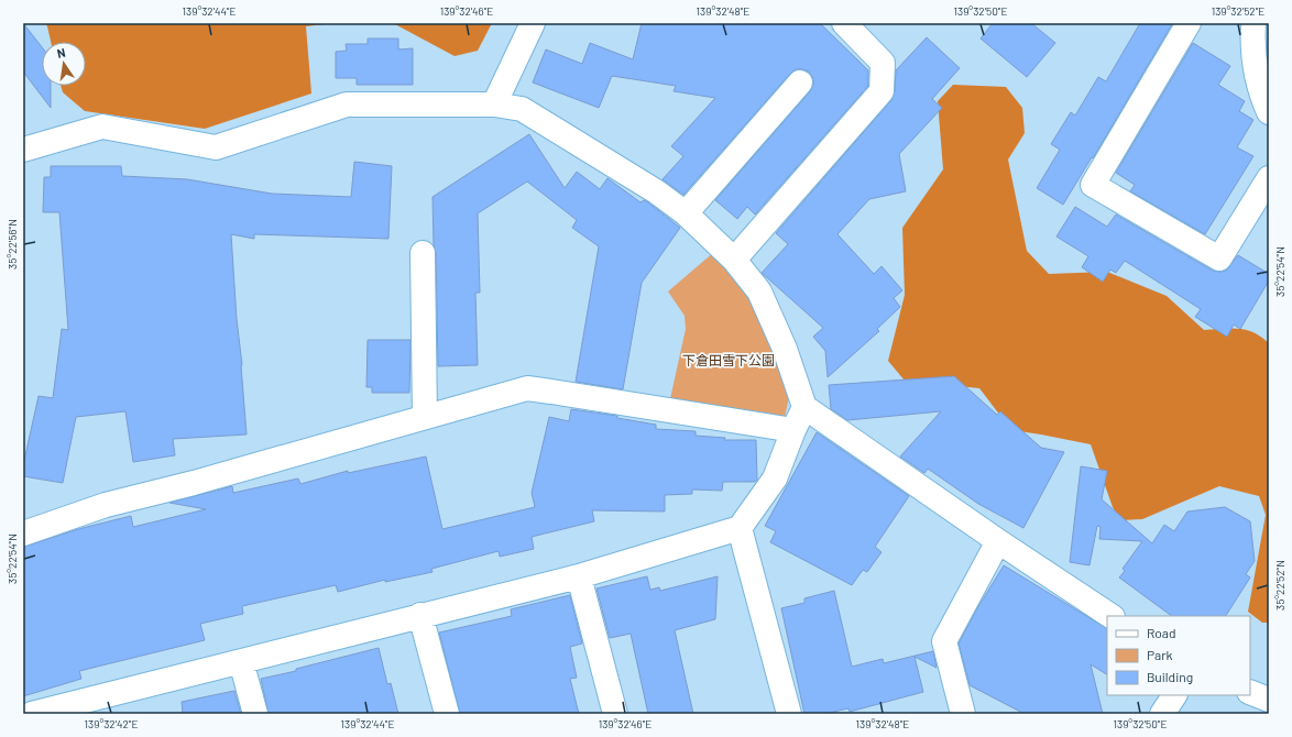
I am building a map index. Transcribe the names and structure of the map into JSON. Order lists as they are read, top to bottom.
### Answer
{
  "parks": ["下倉田雪下公園"],
  "legend": ["Road", "Park", "Building"],
  "north": "top",
  "coordinates": [
    "139°32'44\"E",
    "139°32'46\"E",
    "139°32'48\"E",
    "139°32'50\"E",
    "139°32'52\"E",
    "35°22'56\"N",
    "35°22'54\"N",
    "35°22'52\"N",
    "139°32'42\"E"
  ]
}
